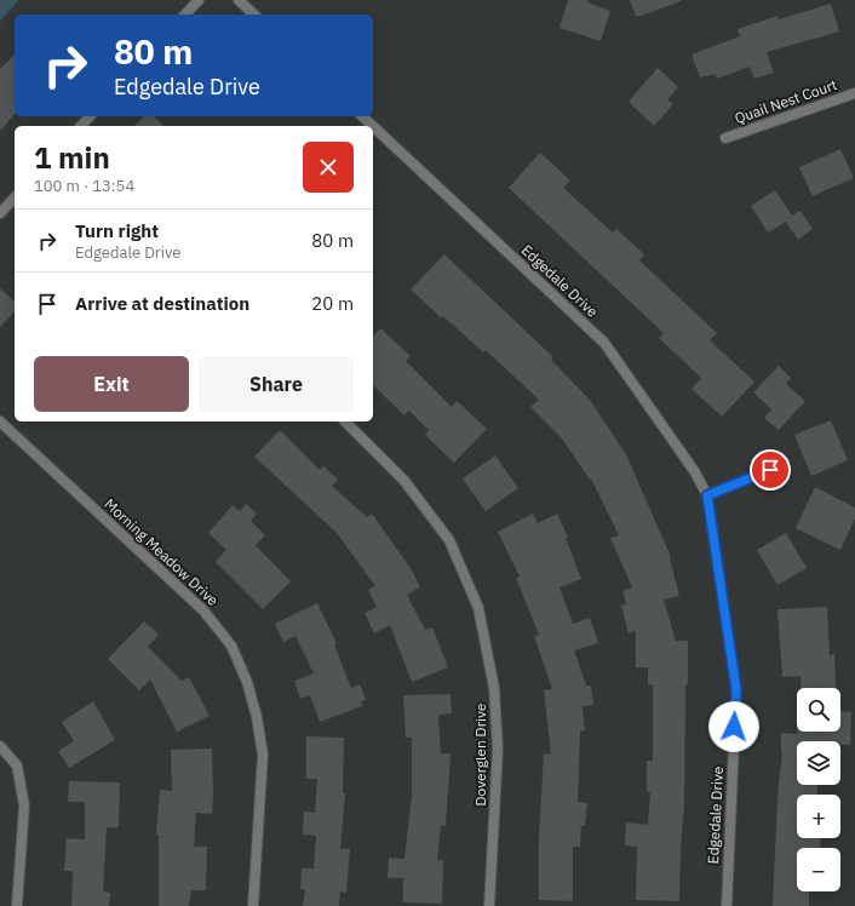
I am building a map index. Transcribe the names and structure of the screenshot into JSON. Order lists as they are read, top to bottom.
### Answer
{
  "streets": {
    "street": [
      "Quail Nest Court",
      "Edgedale Drive",
      "Morning Meadow Drive",
      "Doverglen Drive"
    ]
  },
  "page": {
    "turn": ["80 m", "Edgedale Drive"],
    "heading": ["1 min", "100 m · 13:54"],
    "list": [
      {
        "name": "Turn right",
        "note": "Edgedale Drive",
        "value": "80 m"
      },
      {
        "name": "Arrive at destination",
        "value": "20 m"
      }
    ],
    "buttons": ["Exit", "Share"],
    "map_buttons": ["+", "−"]
  }
}
